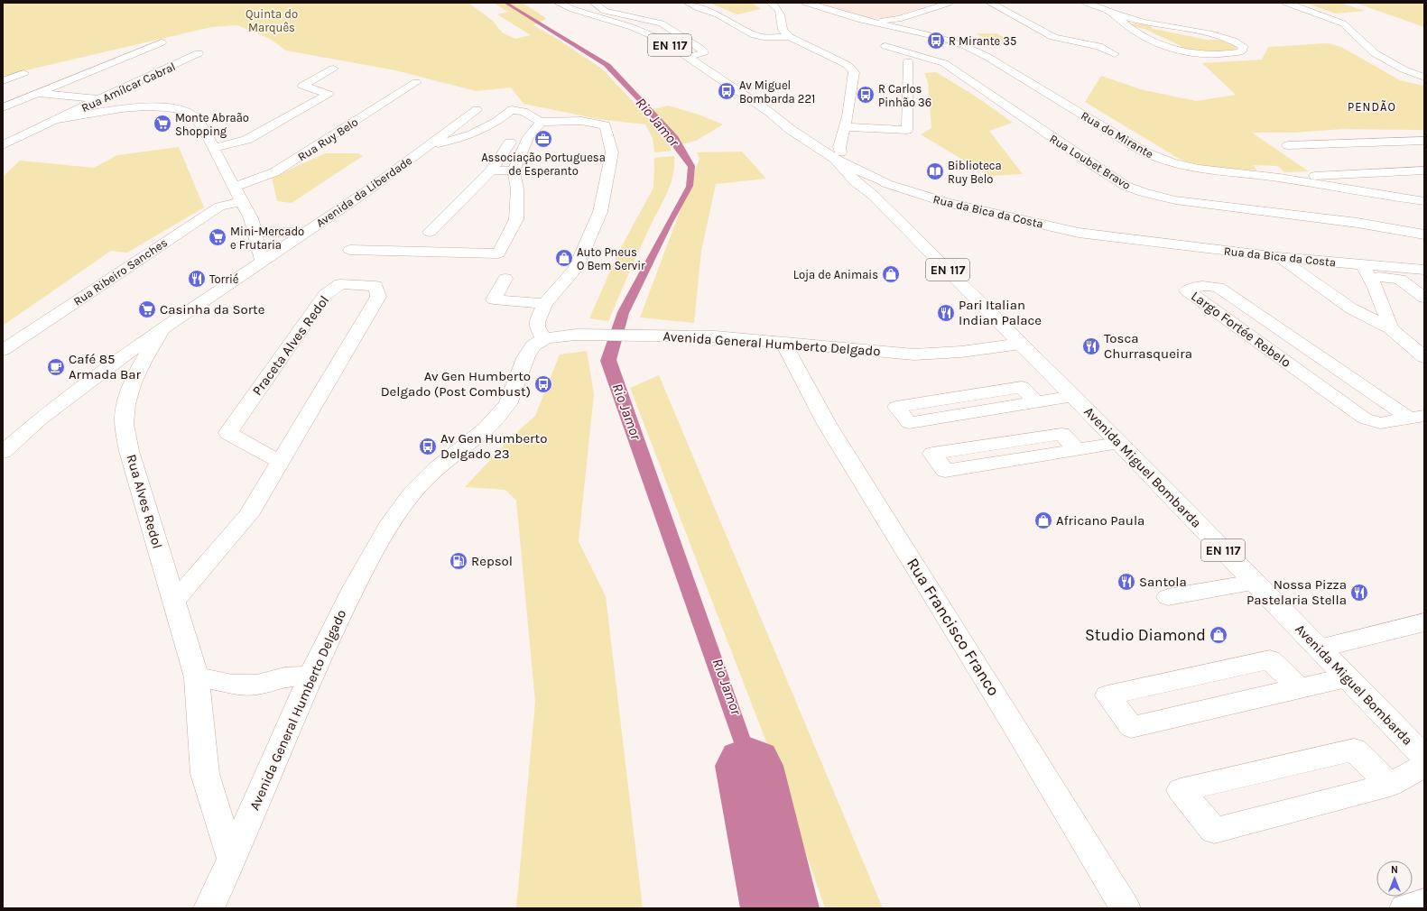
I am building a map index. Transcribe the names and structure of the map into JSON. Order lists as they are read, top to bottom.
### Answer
{
  "streets": {
    "street": [
      "EN 117",
      "Rua Amílcar Cabral",
      "Rua do Mirante",
      "Rua Ruy Belo",
      "Rua Loubet Bravo",
      "Avenida da Liberdade",
      "Rua da Bica da Costa",
      "Rua Ribeiro Sanches",
      "Largo Fortée Rebelo",
      "Avenida General Humberto Delgado",
      "Praceta Alves Redol",
      "Avenida Miguel Bombarda",
      "Rua Alves Redol",
      "Rua Francisco Franco"
    ]
  },
  "crossings": [
    ["Avenida da Liberdade", "Rua Alves Redol"],
    ["Rua da Bica da Costa", "Avenida Miguel Bombarda"],
    ["Avenida General Humberto Delgado", "Avenida Miguel Bombarda"],
    ["Avenida General Humberto Delgado", "Rua Alves Redol"],
    ["Avenida General Humberto Delgado", "Rua Francisco Franco"],
    ["Praceta Alves Redol", "Rua Alves Redol"]
  ],
  "districts": ["PENDÃO"],
  "water": ["Rio Jamor"],
  "parks": ["Quinta do Marquês"],
  "places": {
    "bus stop": [
      "R Mirante 35",
      "Av Miguel Bombarda 221",
      "R Carlos Pinhão 36",
      "Av Gen Humberto Delgado (Post Combust)",
      "Av Gen Humberto Delgado 23"
    ],
    "supermarket": ["Monte Abraão Shopping", "Mini-Mercado e Frutaria", "Casinha da Sorte"],
    "office": ["Associação Portuguesa de Esperanto"],
    "library": ["Biblioteca Ruy Belo"],
    "shop": [
      "Auto Pneus O Bem Servir",
      "Loja de Animais",
      "Africano Paula",
      "Studio Diamond"
    ],
    "restaurant": [
      "Torrié",
      "Pari Italian Indian Palace",
      "Tosca Churrasqueira",
      "Santola",
      "Nossa Pizza Pastelaria Stella"
    ],
    "cafe": ["Café 85 Armada Bar"],
    "fuel station": ["Repsol"]
  },
  "north": "top"
}
